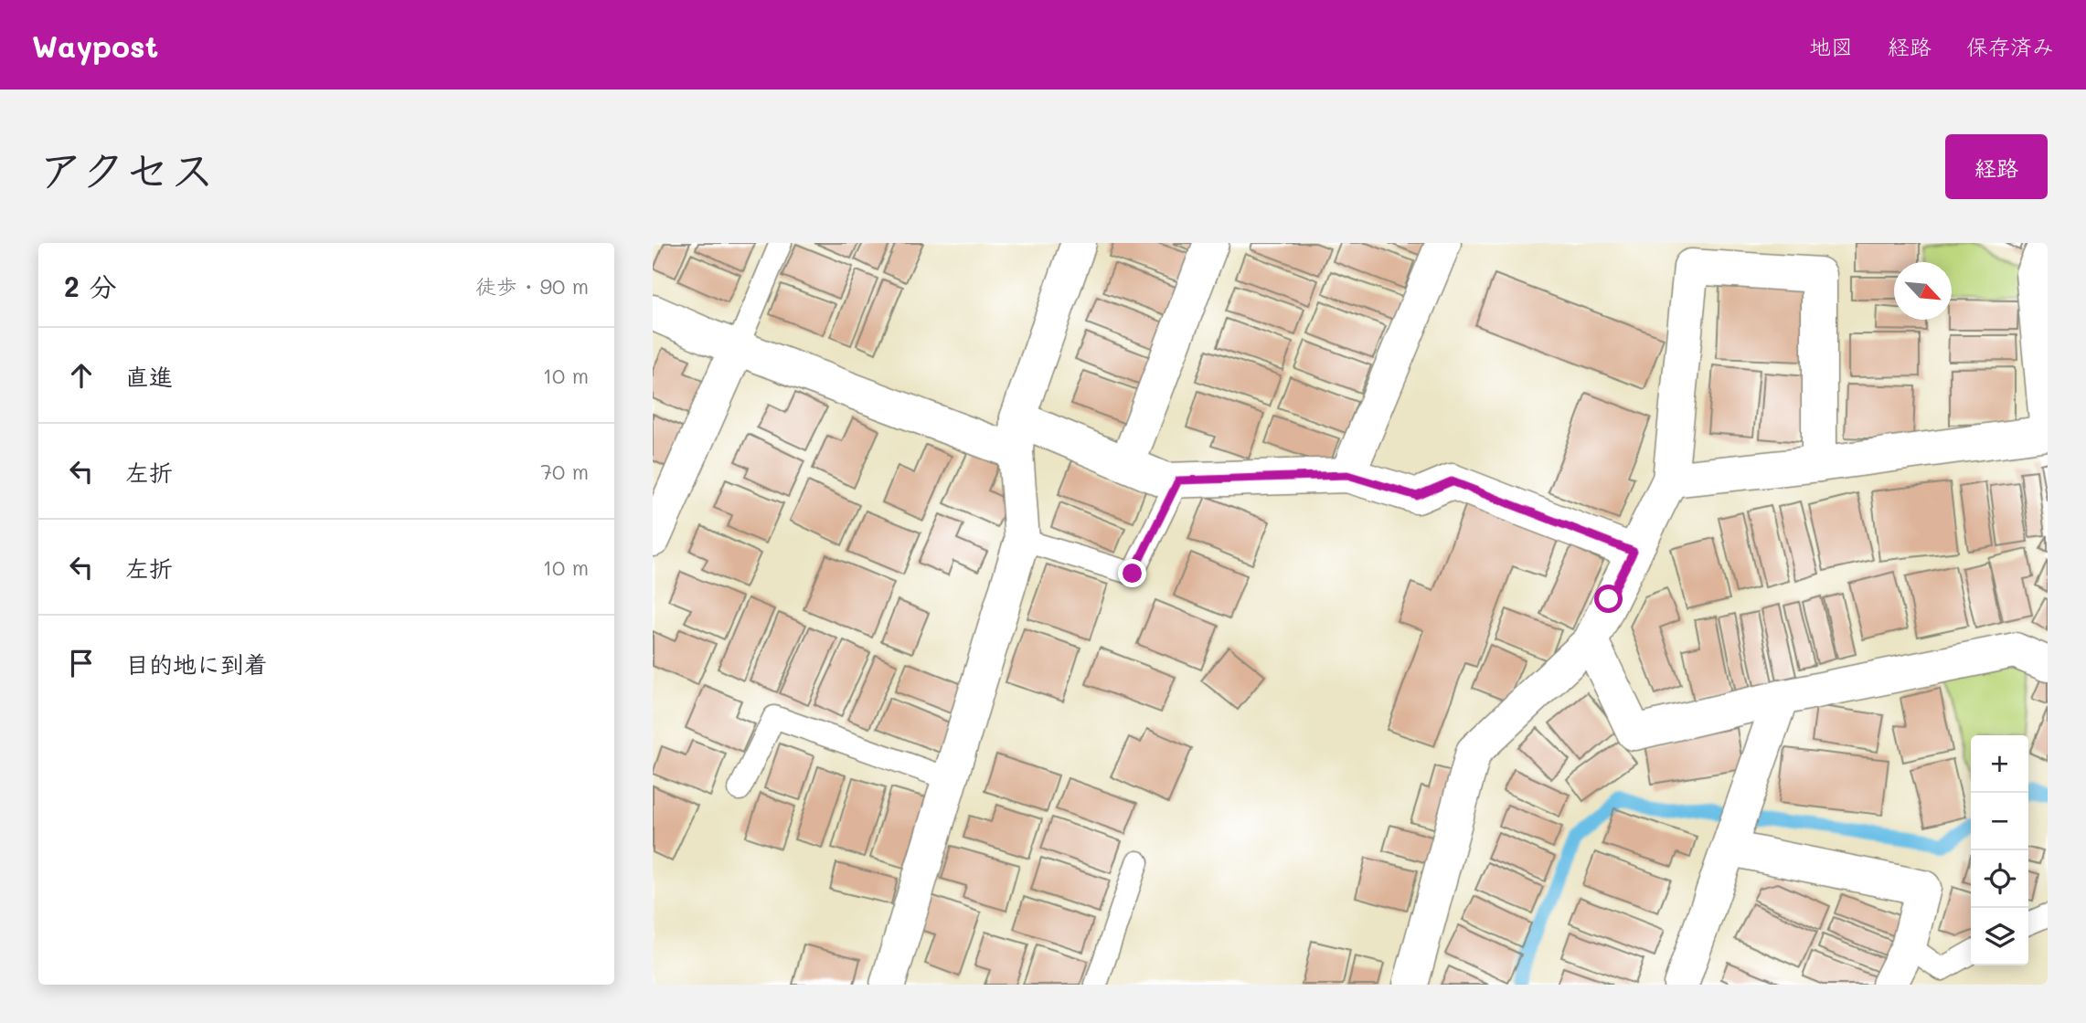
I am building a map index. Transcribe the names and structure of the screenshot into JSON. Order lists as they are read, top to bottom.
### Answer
{
  "north": "bottom right",
  "page": {
    "header": "Waypost",
    "nav": ["地図", "経路", "保存済み"],
    "title": "アクセス",
    "buttons": "経路",
    "heading": ["2 分", "徒歩 · 90 m"],
    "list": [
      ["直進", "10 m"],
      ["左折", "70 m"],
      ["左折", "10 m"],
      "目的地に到着"
    ],
    "map_buttons": ["+", "−"]
  }
}
